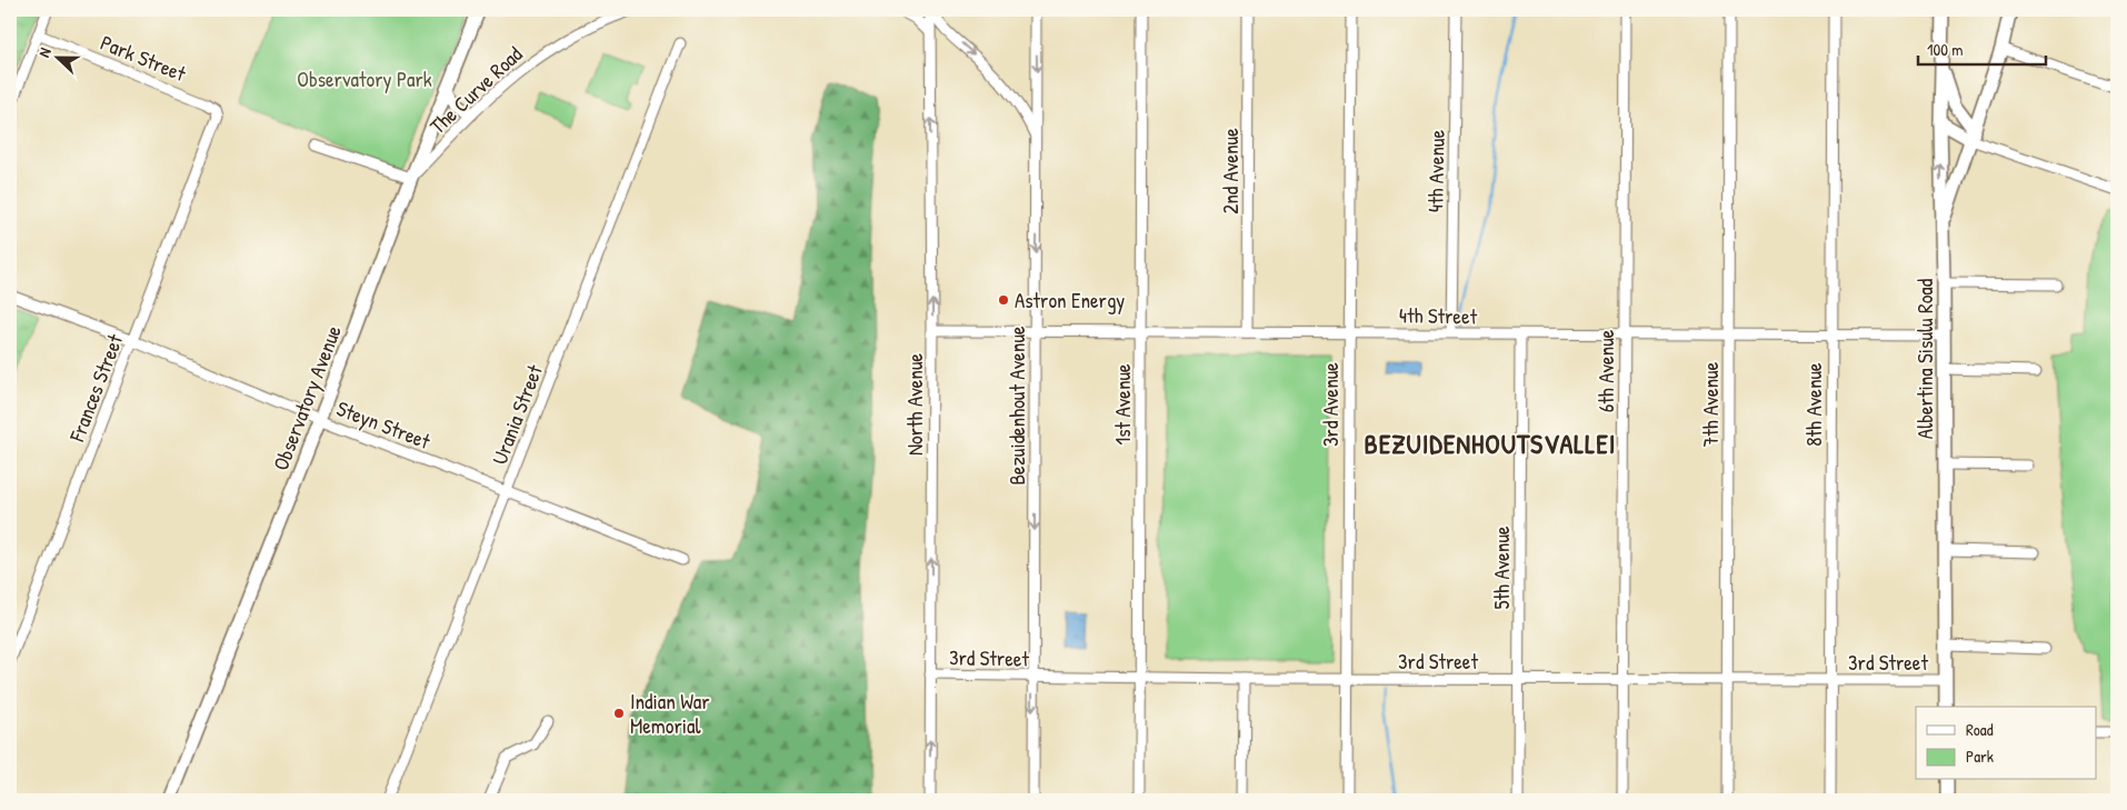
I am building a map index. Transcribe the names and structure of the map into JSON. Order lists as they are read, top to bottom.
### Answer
{
  "streets": {
    "main road": ["Albertina Sisulu Road", "Observatory Avenue"],
    "street": [
      "Park Street",
      "The Curve Road",
      "2nd Avenue",
      "4th Avenue",
      "4th Street",
      "6th Avenue",
      "Frances Street",
      "North Avenue",
      "1st Avenue",
      "3rd Avenue",
      "7th Avenue",
      "8th Avenue",
      "Bezuidenhout Avenue",
      "Urania Street",
      "Steyn Street",
      "5th Avenue",
      "3rd Street"
    ]
  },
  "crossings": [
    ["Park Street", "Frances Street"],
    ["The Curve Road", "Observatory Avenue"],
    ["2nd Avenue", "4th Street"],
    ["4th Avenue", "4th Street"],
    ["4th Street", "Albertina Sisulu Road"],
    ["4th Street", "6th Avenue"],
    ["4th Street", "North Avenue"],
    ["4th Street", "1st Avenue"],
    ["4th Street", "3rd Avenue"],
    ["4th Street", "7th Avenue"],
    ["4th Street", "8th Avenue"],
    ["4th Street", "Bezuidenhout Avenue"],
    ["4th Street", "5th Avenue"],
    ["Albertina Sisulu Road", "3rd Street"],
    ["6th Avenue", "3rd Street"],
    ["Frances Street", "Steyn Street"],
    ["Observatory Avenue", "Steyn Street"],
    ["North Avenue", "3rd Street"],
    ["1st Avenue", "3rd Street"],
    ["3rd Avenue", "3rd Street"],
    ["7th Avenue", "3rd Street"],
    ["8th Avenue", "3rd Street"],
    ["Bezuidenhout Avenue", "3rd Street"],
    ["Urania Street", "Steyn Street"],
    ["5th Avenue", "3rd Street"]
  ],
  "one_way": ["North Avenue", "Bezuidenhout Avenue"],
  "districts": ["BEZUIDENHOUTSVALLEI"],
  "parks": ["Observatory Park"],
  "places": ["Astron Energy", "Indian War Memorial"],
  "legend": ["Road", "Park"],
  "scale_bar": "100 m",
  "north": "left"
}
